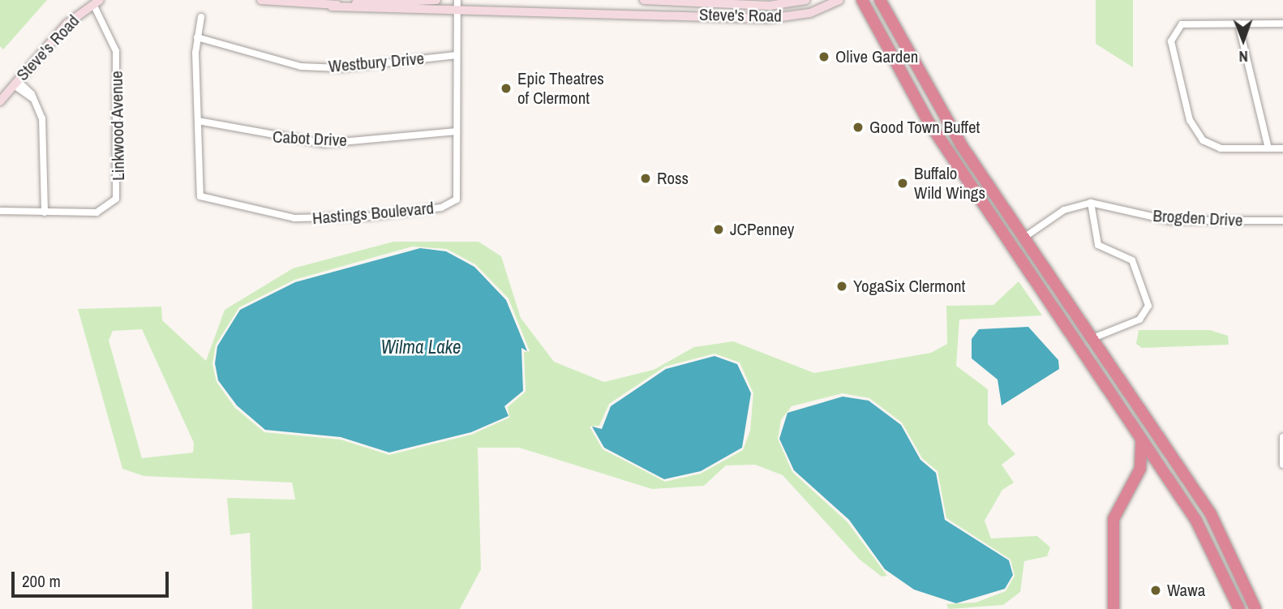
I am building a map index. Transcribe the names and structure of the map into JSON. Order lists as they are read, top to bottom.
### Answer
{
  "streets": {
    "street": [
      "Steve's Road",
      "Westbury Drive",
      "Linkwood Avenue",
      "Cabot Drive",
      "Hastings Boulevard",
      "Brogden Drive"
    ]
  },
  "crossings": [
    ["Steve's Road", "Linkwood Avenue"],
    ["Steve's Road", "Hastings Boulevard"],
    ["Westbury Drive", "Hastings Boulevard"],
    ["Cabot Drive", "Hastings Boulevard"]
  ],
  "water": ["Wilma Lake"],
  "places": [
    "Olive Garden",
    "Epic Theatres of Clermont",
    "Good Town Buffet",
    "Ross",
    "Buffalo Wild Wings",
    "JCPenney",
    "YogaSix Clermont",
    "Wawa"
  ],
  "scale_bar": "200 m",
  "north": "bottom"
}
